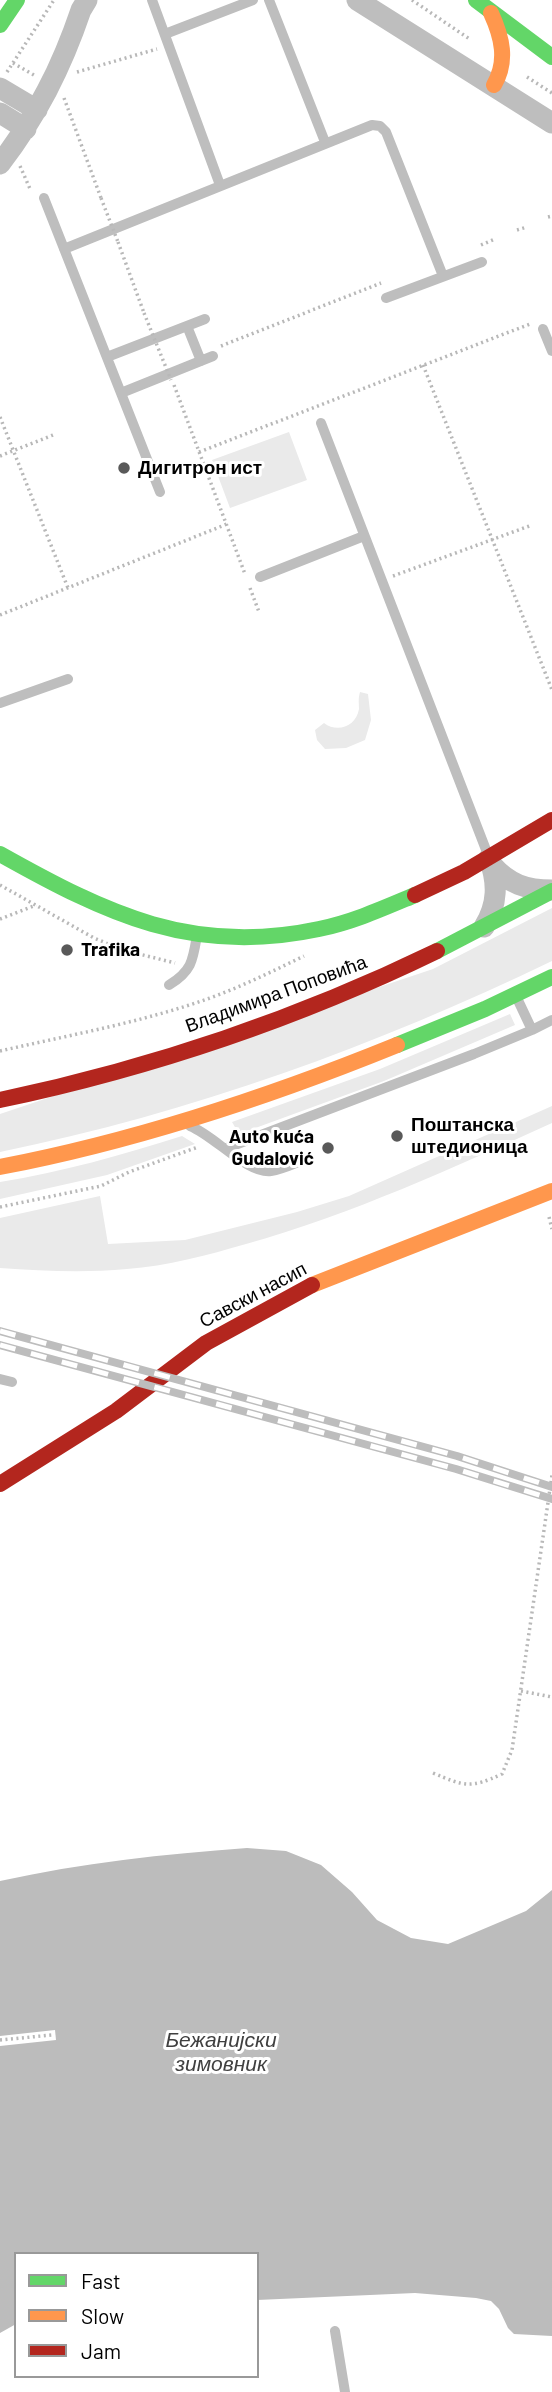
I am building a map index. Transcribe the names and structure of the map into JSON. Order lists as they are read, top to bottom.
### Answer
{
  "streets": {
    "main road": ["Владимира Поповића", "Савски насип"]
  },
  "water": ["Бежанијски зимовник"],
  "places": [
    "Дигитрон ист",
    "Trafika",
    "Поштанска штедионица",
    "Auto kuća Gudalović"
  ],
  "legend": ["Fast", "Slow", "Jam"]
}
